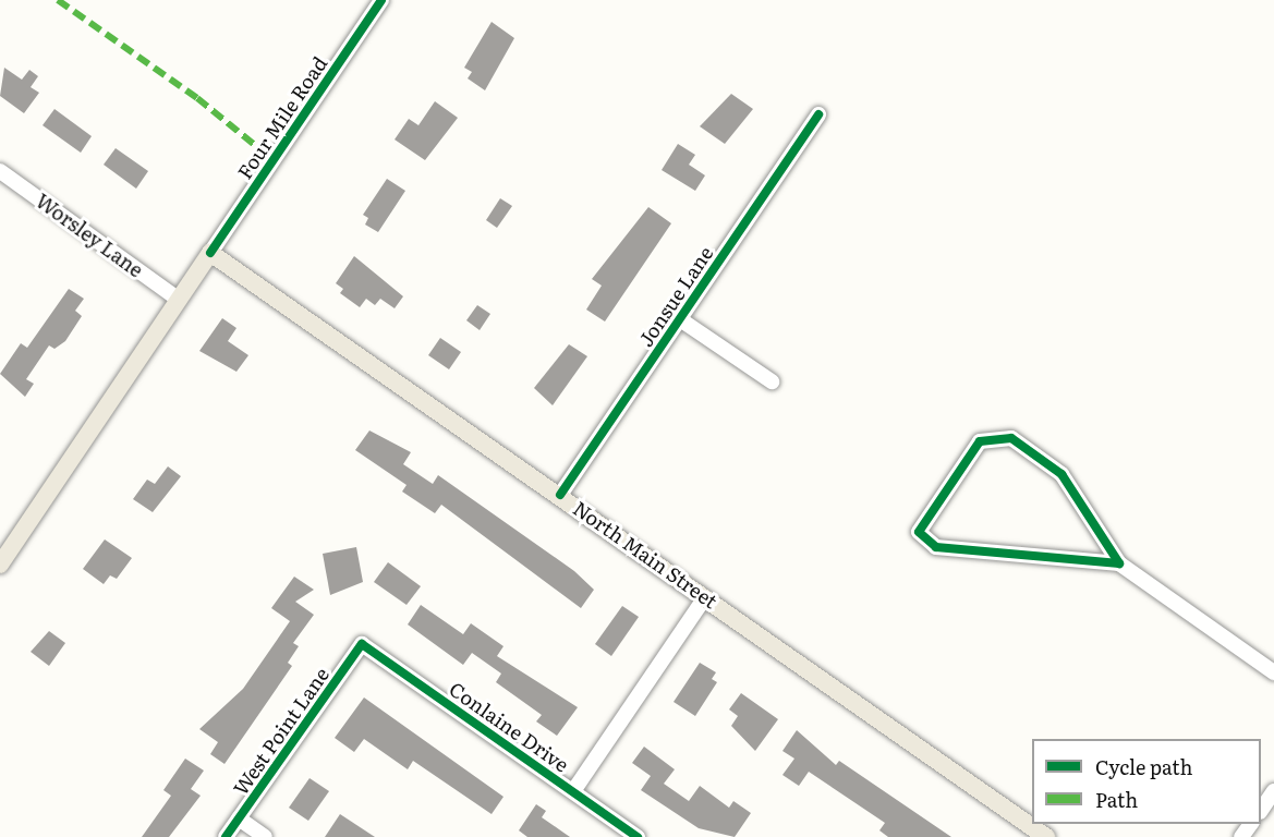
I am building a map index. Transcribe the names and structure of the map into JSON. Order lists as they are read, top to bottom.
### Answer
{
  "streets": {
    "main road": ["Four Mile Road", "North Main Street"],
    "street": [
      "Worsley Lane",
      "Jonsue Lane",
      "Conlaine Drive",
      "West Point Lane"
    ]
  },
  "crossings": [
    ["Four Mile Road", "Worsley Lane"],
    ["Four Mile Road", "North Main Street"],
    ["Jonsue Lane", "North Main Street"],
    ["Conlaine Drive", "West Point Lane"]
  ],
  "legend": ["Cycle path", "Path"]
}
